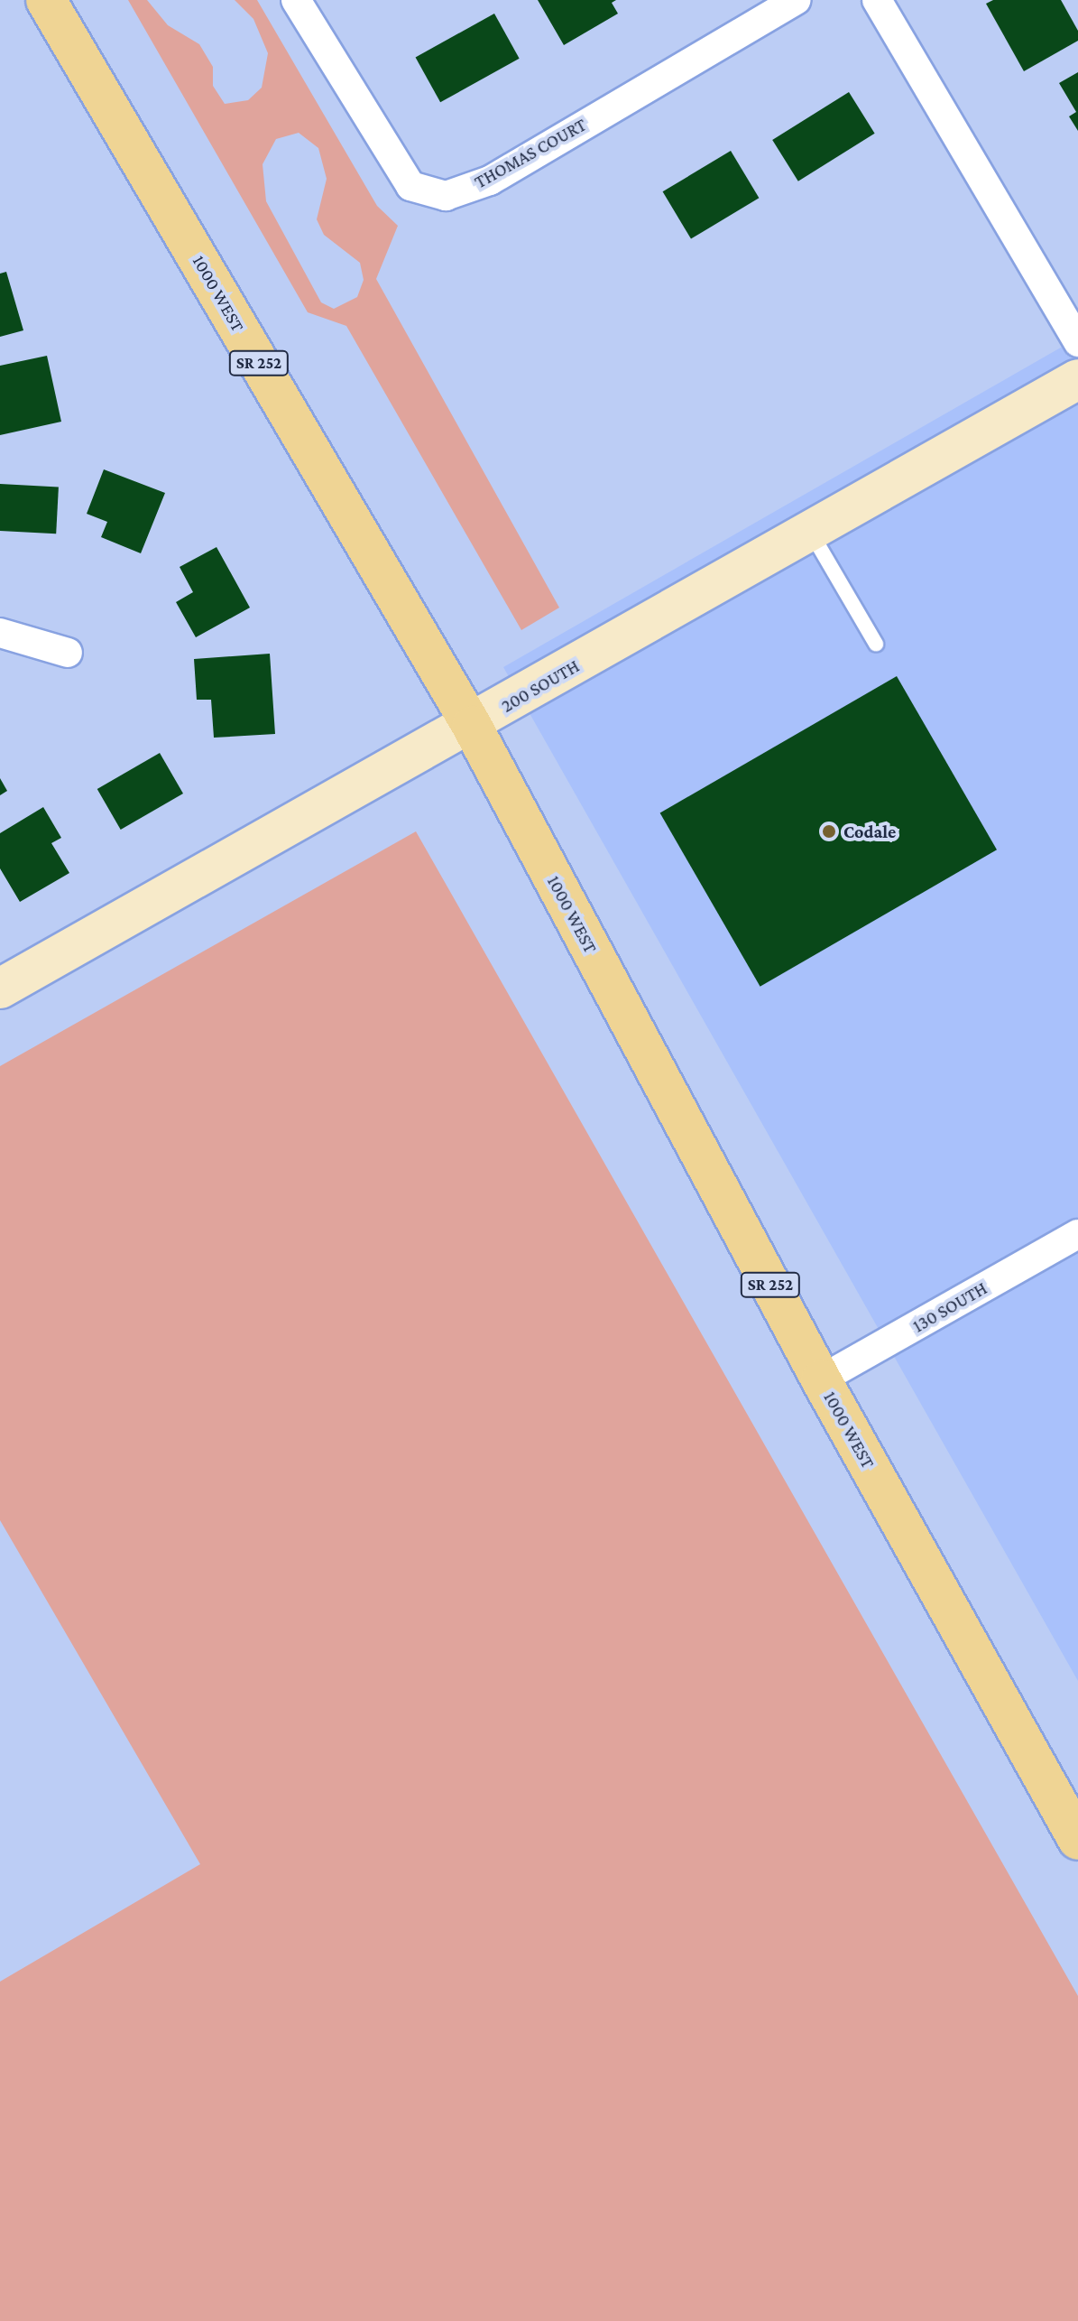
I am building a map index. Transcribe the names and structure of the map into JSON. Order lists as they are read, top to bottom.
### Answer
{
  "streets": {
    "main road": ["1000 WEST", "SR 252"],
    "street": ["THOMAS COURT", "200 SOUTH", "130 SOUTH"]
  },
  "crossings": [
    ["1000 WEST", "200 SOUTH"],
    ["1000 WEST", "130 SOUTH"]
  ],
  "places": ["Codale"]
}
